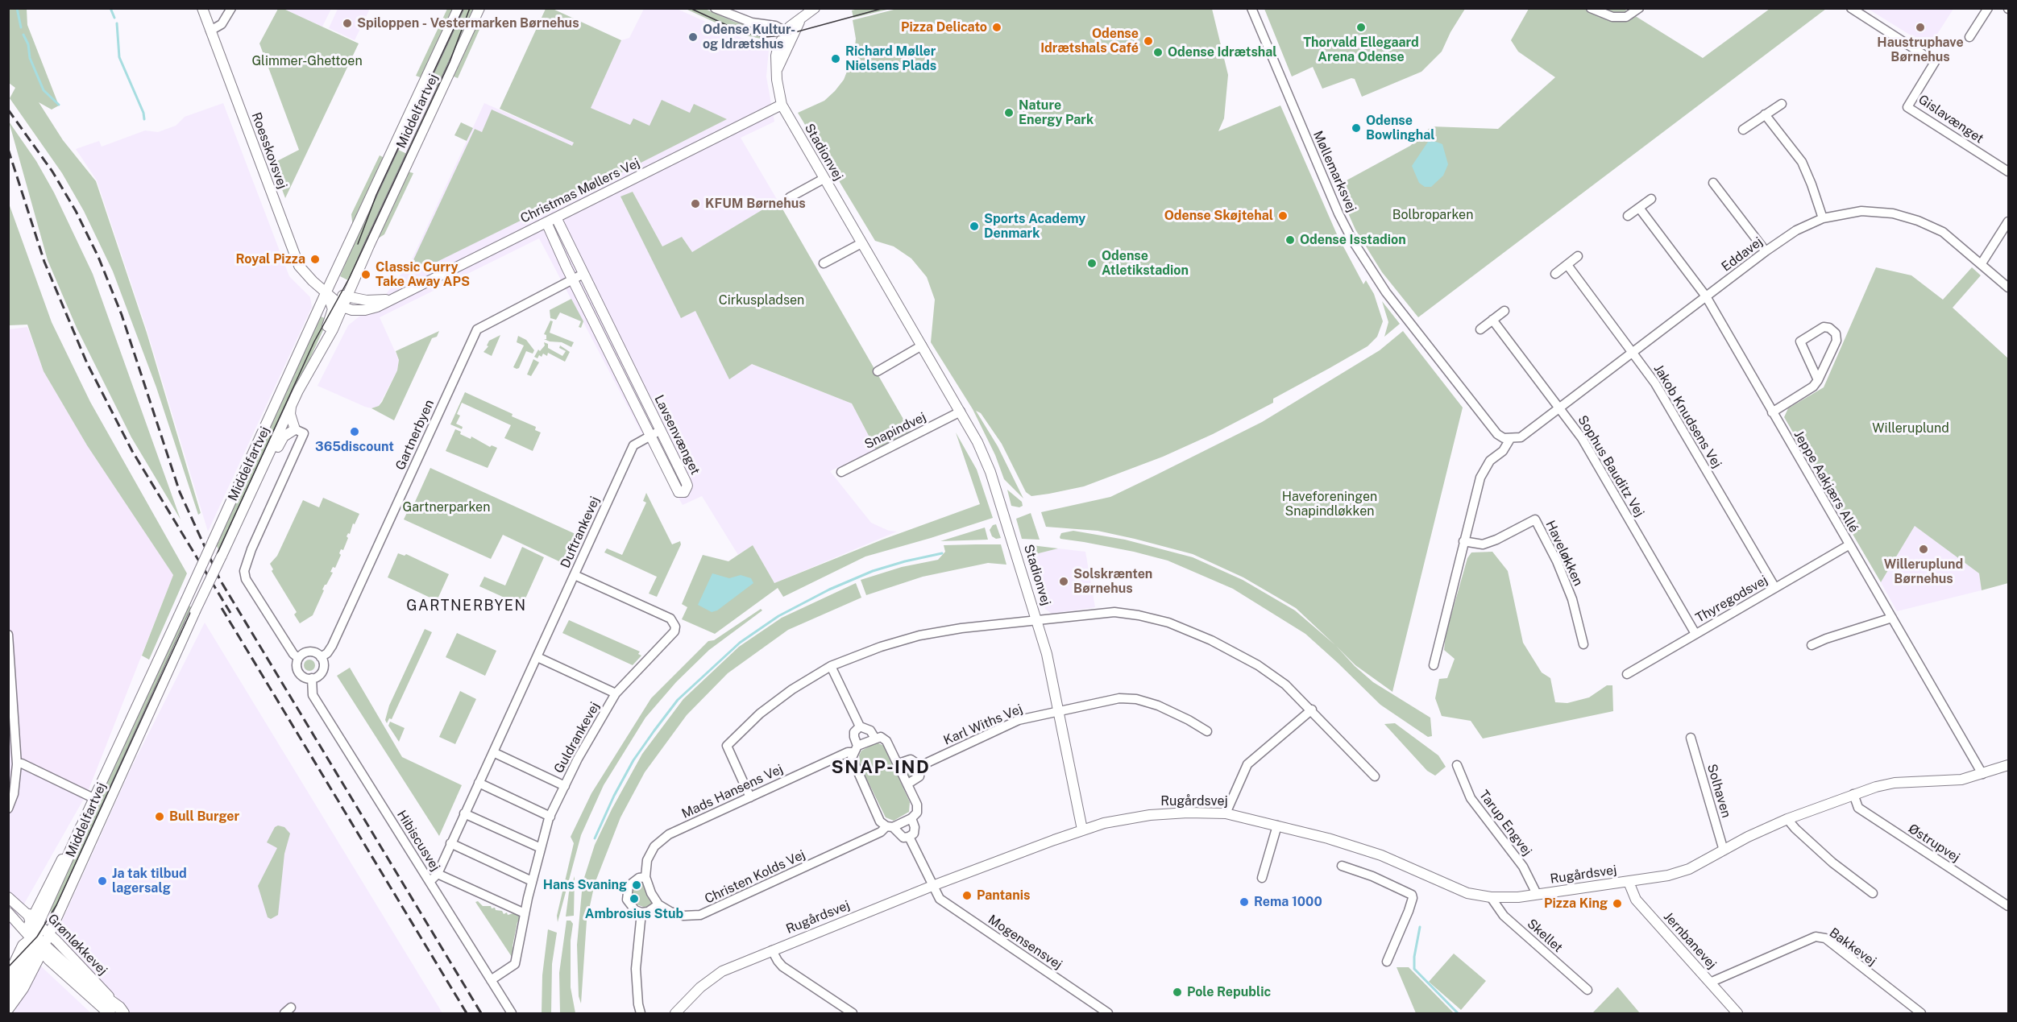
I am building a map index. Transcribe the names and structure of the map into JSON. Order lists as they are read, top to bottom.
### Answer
{
  "streets": {
    "street": [
      "Middelfartvej",
      "Gislavænget",
      "Roesskovsvej",
      "Stadionvej",
      "Møllemarksvej",
      "Christmas Møllers Vej",
      "Eddavej",
      "Jakob Knudsens Vej",
      "Snapindvej",
      "Gartnerbyen",
      "Lavsenvænget",
      "Sophus Bauditz Vej",
      "Jeppe Aakjærs Allé",
      "Duftrankevej",
      "Haveløkken",
      "Thyregodsvej",
      "Karl Withs Vej",
      "Guldrankevej",
      "Solhaven",
      "Mads Hansens Vej",
      "Rugårdsvej",
      "Tarup Engvej",
      "Hibiscusvej",
      "Østrupvej",
      "Christen Kolds Vej",
      "Skellet",
      "Jernbanevej",
      "Mogensensvej",
      "Grønløkkevej",
      "Bakkevej"
    ]
  },
  "crossings": [
    ["Middelfartvej", "Roesskovsvej"],
    ["Middelfartvej", "Christmas Møllers Vej"],
    ["Middelfartvej", "Grønløkkevej"],
    ["Roesskovsvej", "Christmas Møllers Vej"],
    ["Stadionvej", "Christmas Møllers Vej"],
    ["Stadionvej", "Snapindvej"],
    ["Stadionvej", "Karl Withs Vej"],
    ["Stadionvej", "Rugårdsvej"],
    ["Møllemarksvej", "Eddavej"],
    ["Christmas Møllers Vej", "Lavsenvænget"],
    ["Eddavej", "Jakob Knudsens Vej"],
    ["Eddavej", "Sophus Bauditz Vej"],
    ["Eddavej", "Jeppe Aakjærs Allé"],
    ["Jakob Knudsens Vej", "Thyregodsvej"],
    ["Gartnerbyen", "Lavsenvænget"],
    ["Gartnerbyen", "Hibiscusvej"],
    ["Lavsenvænget", "Duftrankevej"],
    ["Sophus Bauditz Vej", "Thyregodsvej"],
    ["Jeppe Aakjærs Allé", "Thyregodsvej"],
    ["Jeppe Aakjærs Allé", "Rugårdsvej"],
    ["Duftrankevej", "Guldrankevej"],
    ["Duftrankevej", "Hibiscusvej"],
    ["Guldrankevej", "Hibiscusvej"],
    ["Solhaven", "Rugårdsvej"],
    ["Rugårdsvej", "Tarup Engvej"],
    ["Rugårdsvej", "Østrupvej"],
    ["Rugårdsvej", "Skellet"],
    ["Rugårdsvej", "Jernbanevej"],
    ["Rugårdsvej", "Mogensensvej"],
    ["Jernbanevej", "Bakkevej"]
  ],
  "districts": ["GARTNERBYEN", "SNAP-IND"],
  "parks": [
    "Glimmer-Ghettoen",
    "Bolbroparken",
    "Cirkuspladsen",
    "Willeruplund",
    "Haveforeningen Snapindløkken",
    "Gartnerparken"
  ],
  "places": [
    "Spiloppen - Vestermarken Børnehus",
    "Pizza Delicato",
    "Thorvald Ellegaard Arena Odense",
    "Haustruphave Børnehus",
    "Odense Kultur- og Idrætshus",
    "Odense Idrætshals Café",
    "Odense Idrætshal",
    "Richard Møller Nielsens Plads",
    "Nature Energy Park",
    "Odense Bowlinghal",
    "KFUM Børnehus",
    "Odense Skøjtehal",
    "Sports Academy Denmark",
    "Odense Isstadion",
    "Royal Pizza",
    "Odense Atletikstadion",
    "Classic Curry Take Away APS",
    "365discount",
    "Willeruplund Børnehus",
    "Solskrænten Børnehus",
    "Bull Burger",
    "Ja tak tilbud lagersalg",
    "Hans Svaning",
    "Pantanis",
    "Ambrosius Stub",
    "Rema 1000",
    "Pizza King",
    "Pole Republic"
  ]
}
